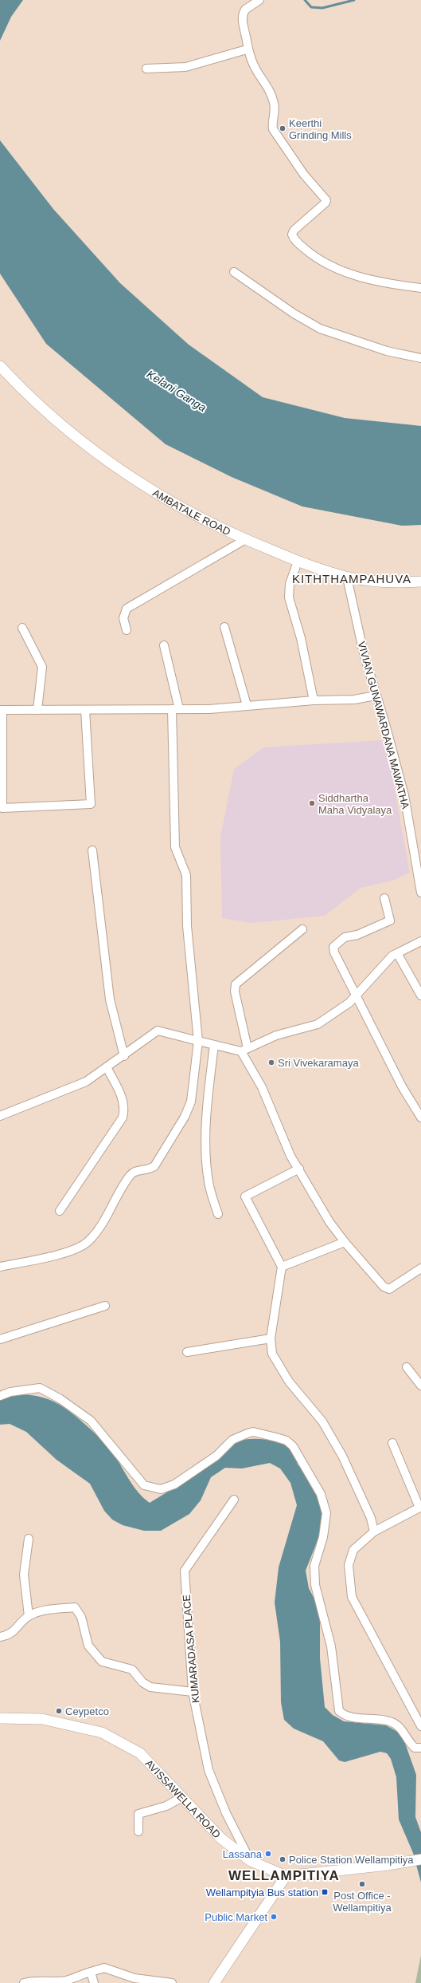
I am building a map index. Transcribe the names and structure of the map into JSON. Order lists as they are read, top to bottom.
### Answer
{
  "streets": {
    "main road": ["AMBATALE ROAD", "AVISSAWELLA ROAD"],
    "street": ["VIVIAN GUNAWARDANA MAWATHA", "KUMARADASA PLACE"]
  },
  "crossings": [
    ["AMBATALE ROAD", "VIVIAN GUNAWARDANA MAWATHA"],
    ["KUMARADASA PLACE", "AVISSAWELLA ROAD"]
  ],
  "districts": ["KITHTHAMPAHUVA", "WELLAMPITIYA"],
  "water": ["Kelani Ganga"],
  "places": {
    "other": [
      "Keerthi Grinding Mills",
      "Siddhartha Maha Vidyalaya",
      "Sri Vivekaramaya",
      "Ceypetco",
      "Lassana",
      "Police Station Wellampitiya",
      "Post Office - Wellampitiya",
      "Public Market"
    ],
    "transit": ["Wellampityia Bus station"]
  }
}
